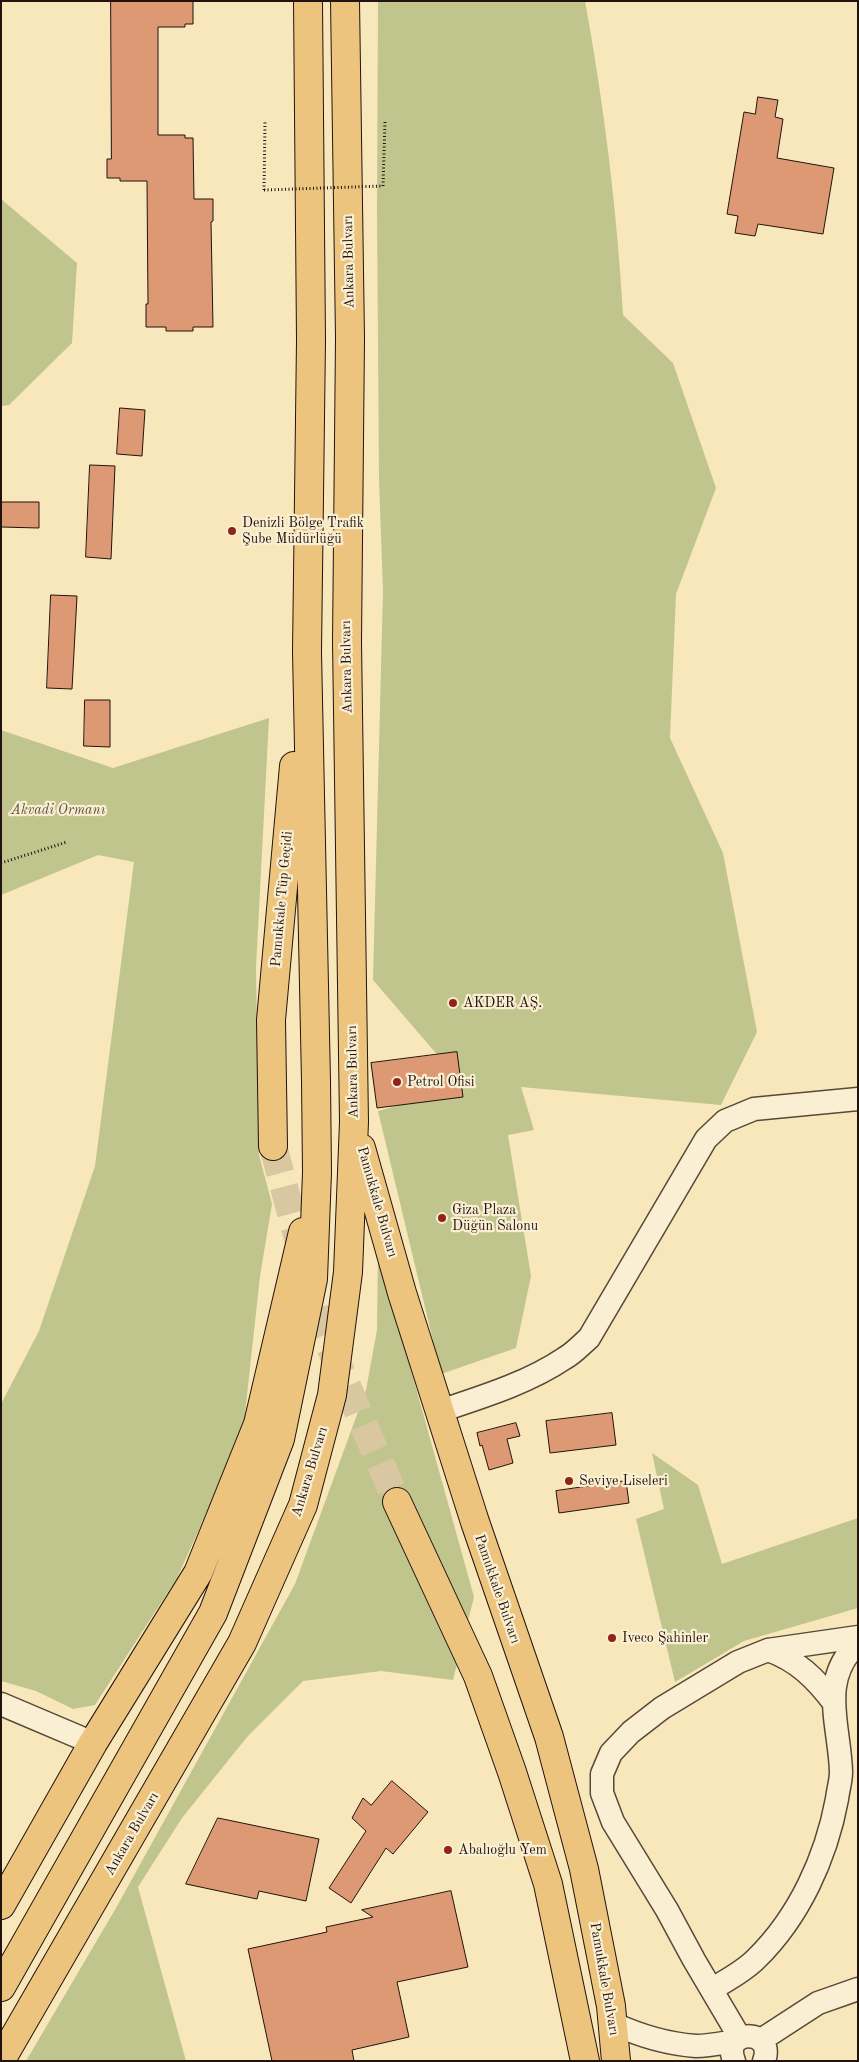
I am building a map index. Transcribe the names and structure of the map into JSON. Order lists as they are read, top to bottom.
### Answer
{
  "streets": {
    "main road": ["Ankara Bulvarı", "Pamukkale Tüp Geçidi", "Pamukkale Bulvarı"]
  },
  "crossings": [
    ["Ankara Bulvarı", "Pamukkale Bulvarı"]
  ],
  "parks": ["Akvadi Ormanı"],
  "places": [
    "Denizli Bölge Trafik Şube Müdürlüğü",
    "AKDER AŞ.",
    "Petrol Ofisi",
    "Giza Plaza Düğün Salonu",
    "Seviye Liseleri",
    "Iveco Şahinler",
    "Abalıoğlu Yem"
  ]
}
